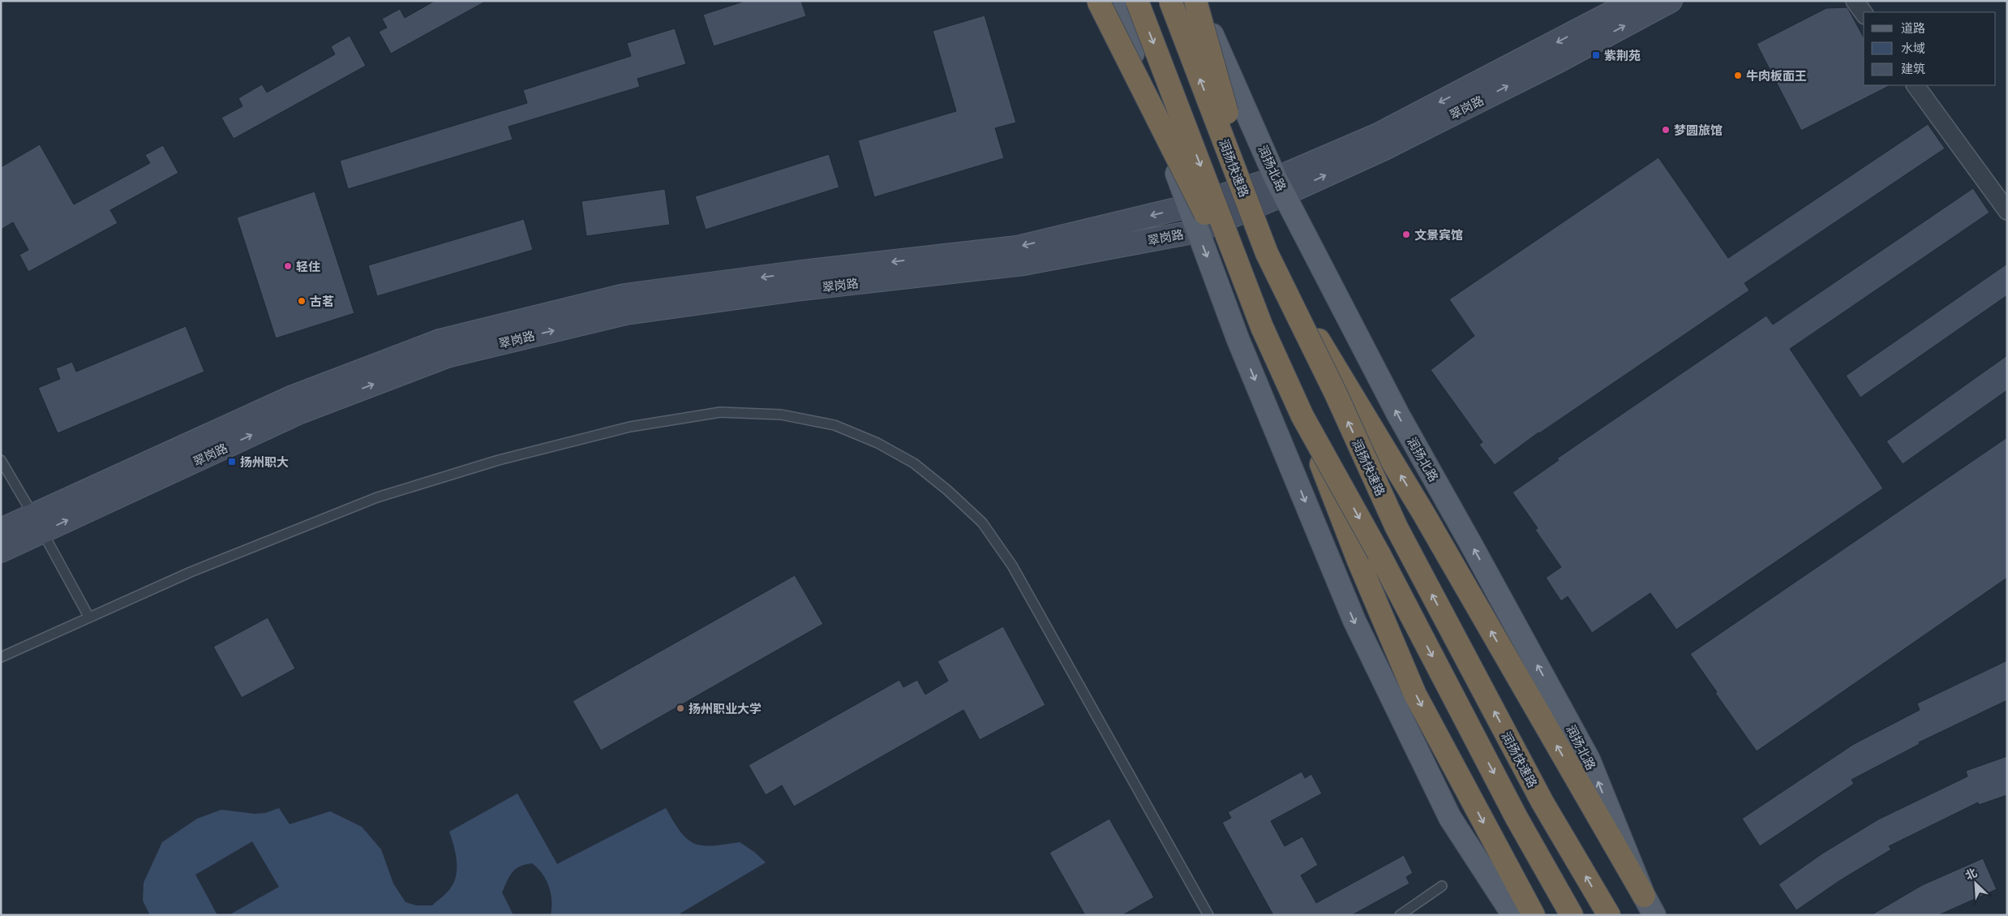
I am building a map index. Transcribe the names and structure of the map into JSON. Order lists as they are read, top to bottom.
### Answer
{
  "streets": {
    "highway": ["润扬快速路"],
    "main road": ["翠岗路", "润扬北路"]
  },
  "crossings": [
    ["翠岗路", "润扬北路"]
  ],
  "places": {
    "transit": ["紫荆苑", "扬州职大"],
    "other": [
      "牛肉板面王",
      "梦圆旅馆",
      "文景宾馆",
      "轻住",
      "古茗",
      "扬州职业大学"
    ]
  },
  "legend": ["道路", "水域", "建筑"],
  "north": "top left"
}
